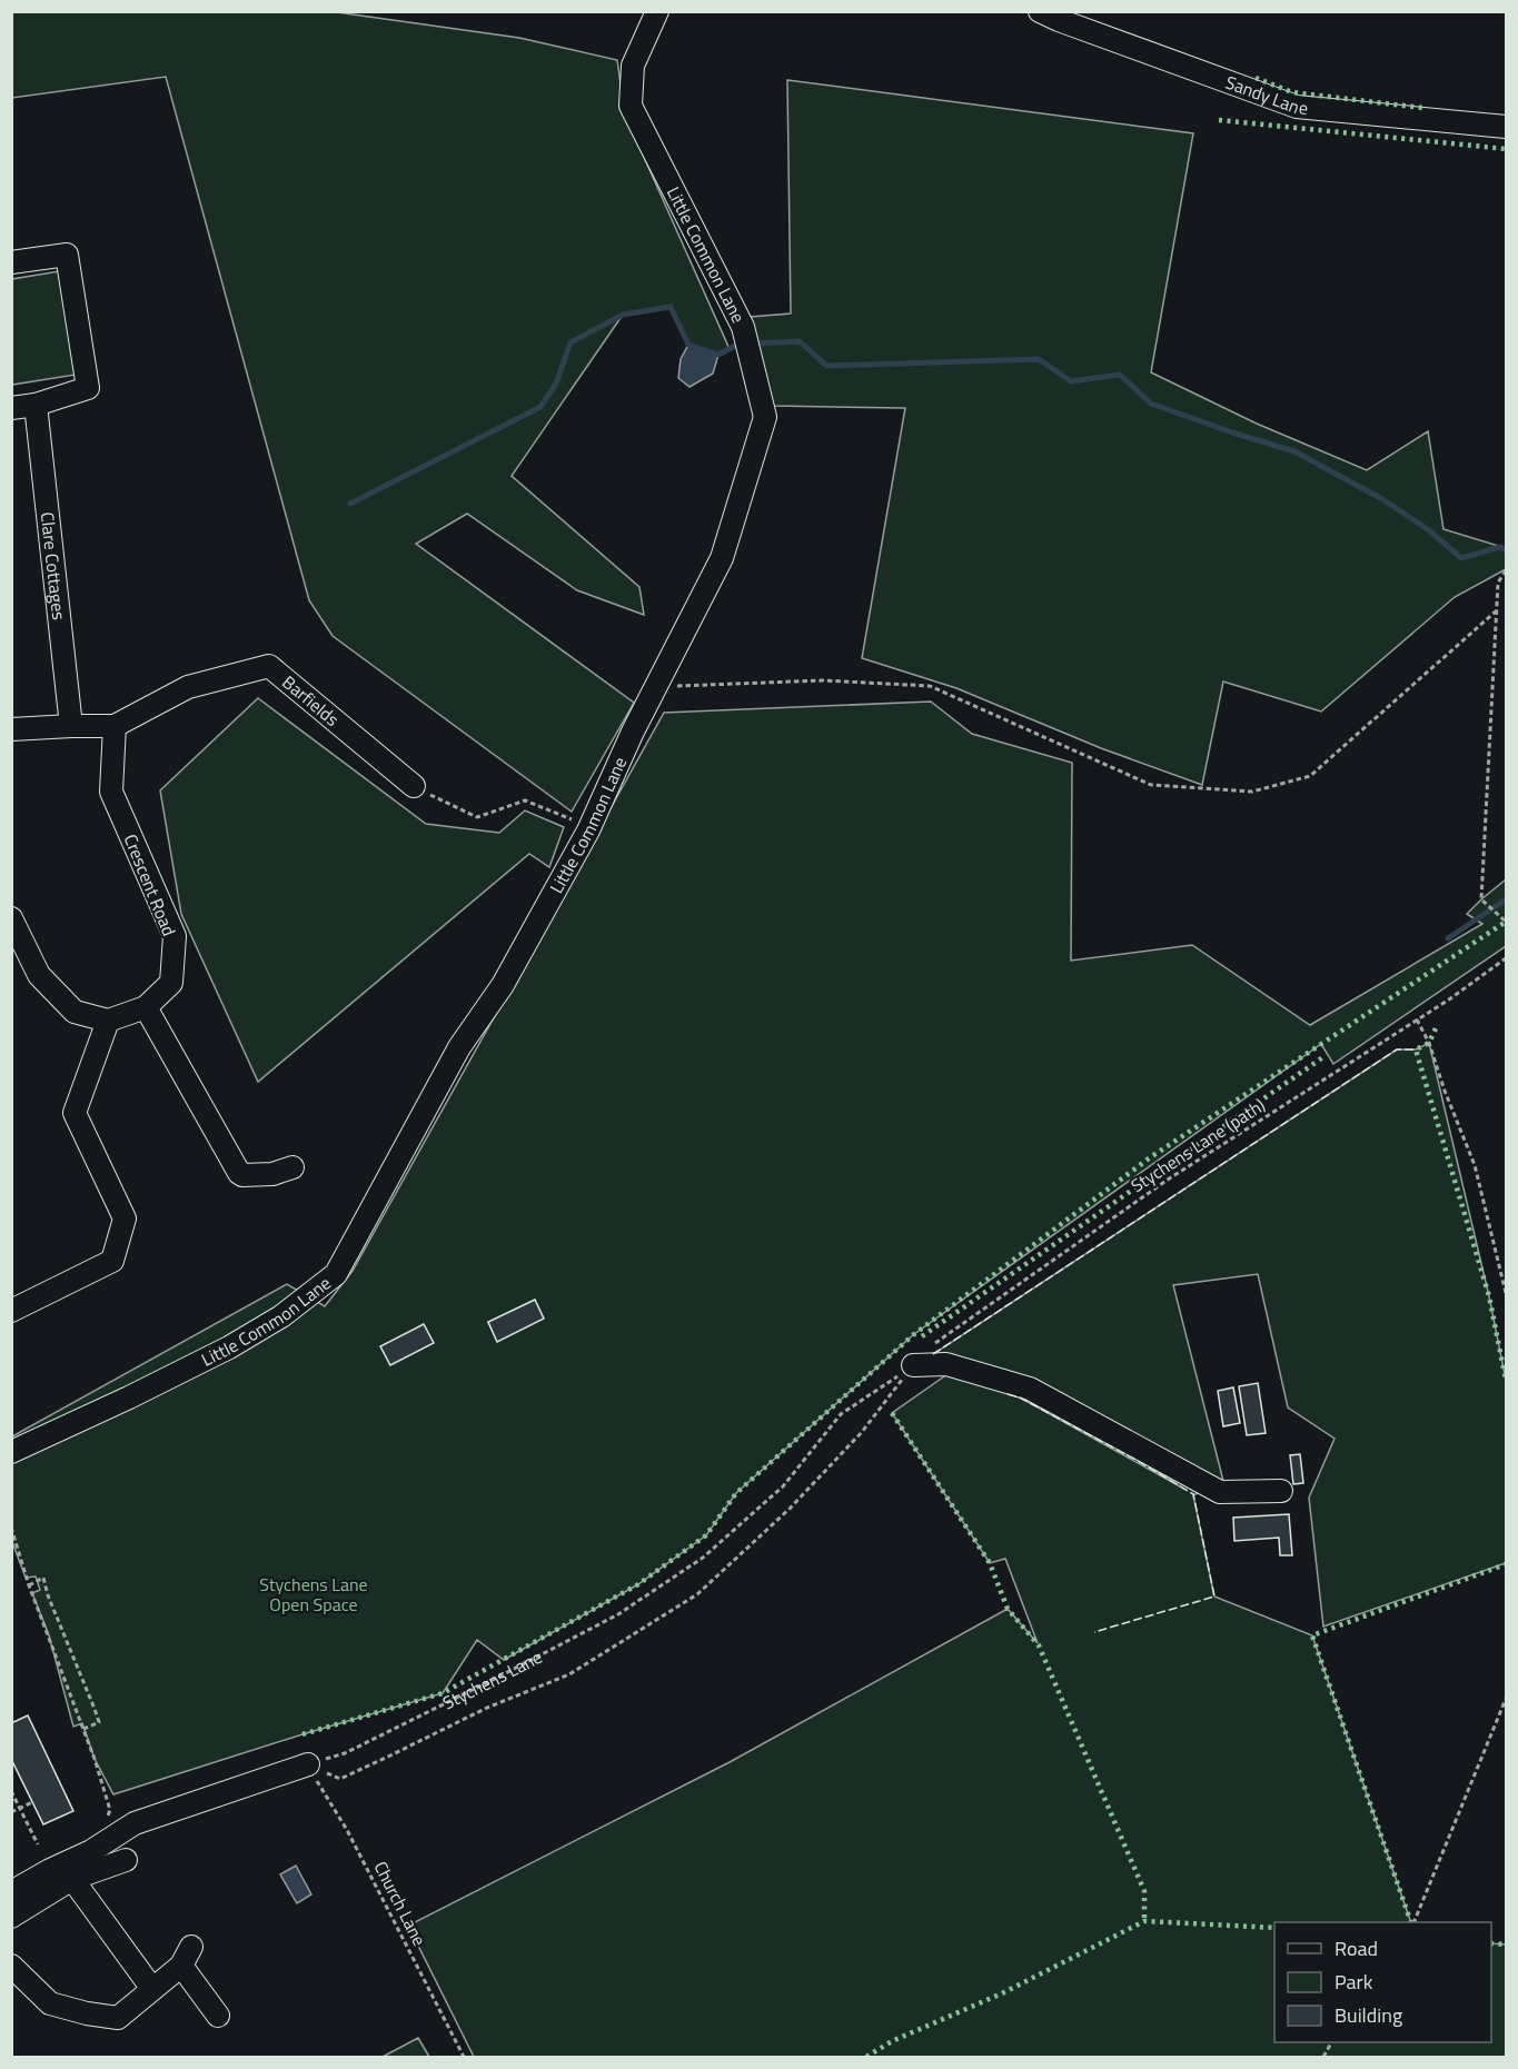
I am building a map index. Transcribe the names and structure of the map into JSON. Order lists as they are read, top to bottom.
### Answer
{
  "streets": {
    "street": [
      "Sandy Lane",
      "Little Common Lane",
      "Clare Cottages",
      "Barfields",
      "Crescent Road"
    ],
    "path": ["Stychens Lane (path)", "Stychens Lane", "Church Lane"]
  },
  "crossings": [
    ["Clare Cottages", "Barfields"],
    ["Barfields", "Crescent Road"],
    ["Stychens Lane", "Church Lane"]
  ],
  "parks": ["Stychens Lane Open Space"],
  "legend": ["Road", "Park", "Building"]
}
